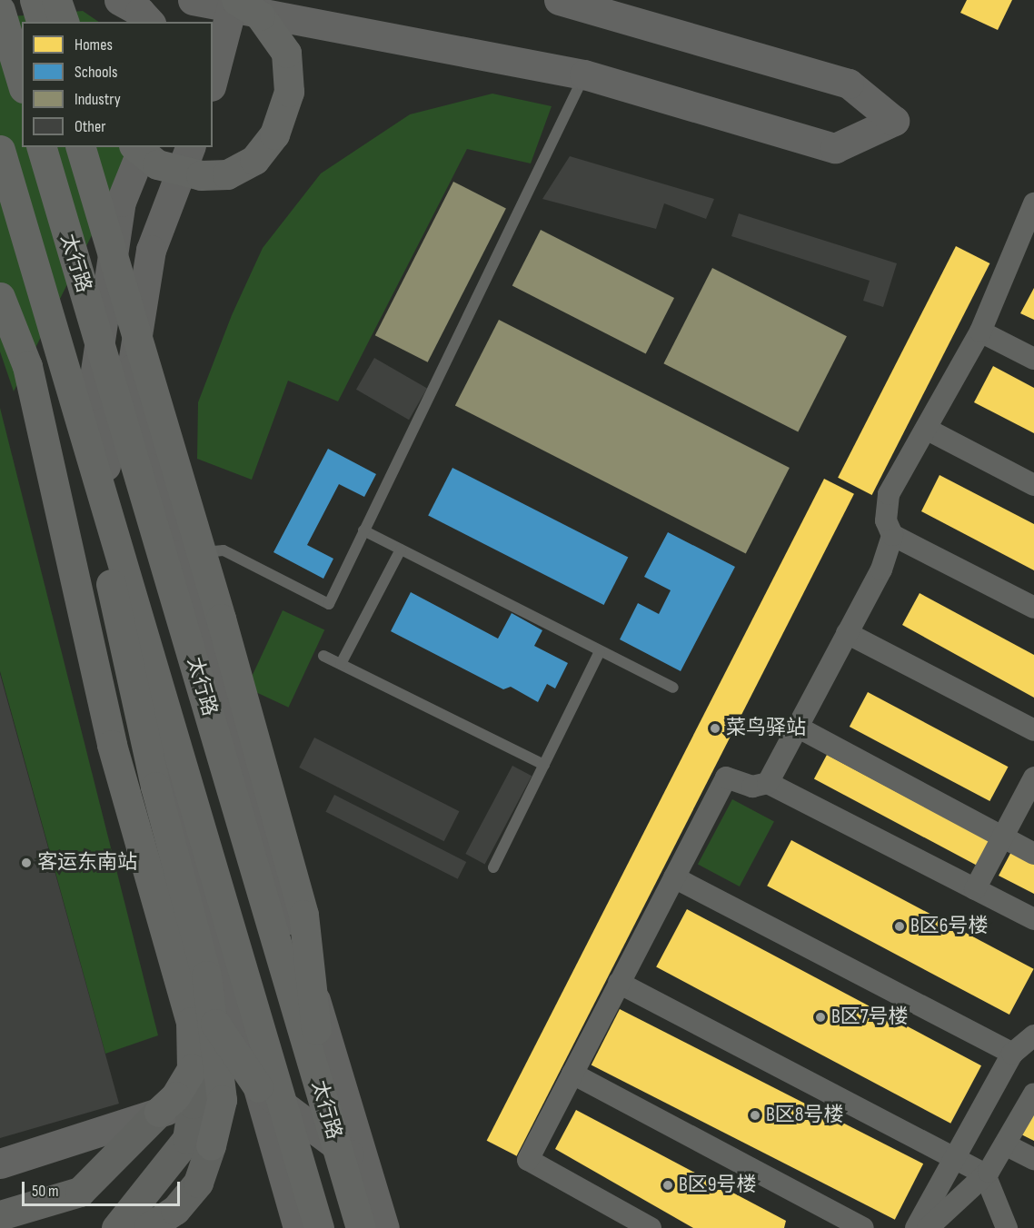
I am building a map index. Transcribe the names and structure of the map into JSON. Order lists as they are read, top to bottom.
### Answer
{
  "streets": {
    "highway": ["太行路"]
  },
  "places": [
    "菜鸟驿站",
    "客运东南站",
    "B区6号楼",
    "B区7号楼",
    "B区8号楼",
    "B区9号楼"
  ],
  "legend": [
    "Homes",
    "Schools",
    "Industry",
    "Other"
  ],
  "scale_bar": "50 m"
}
